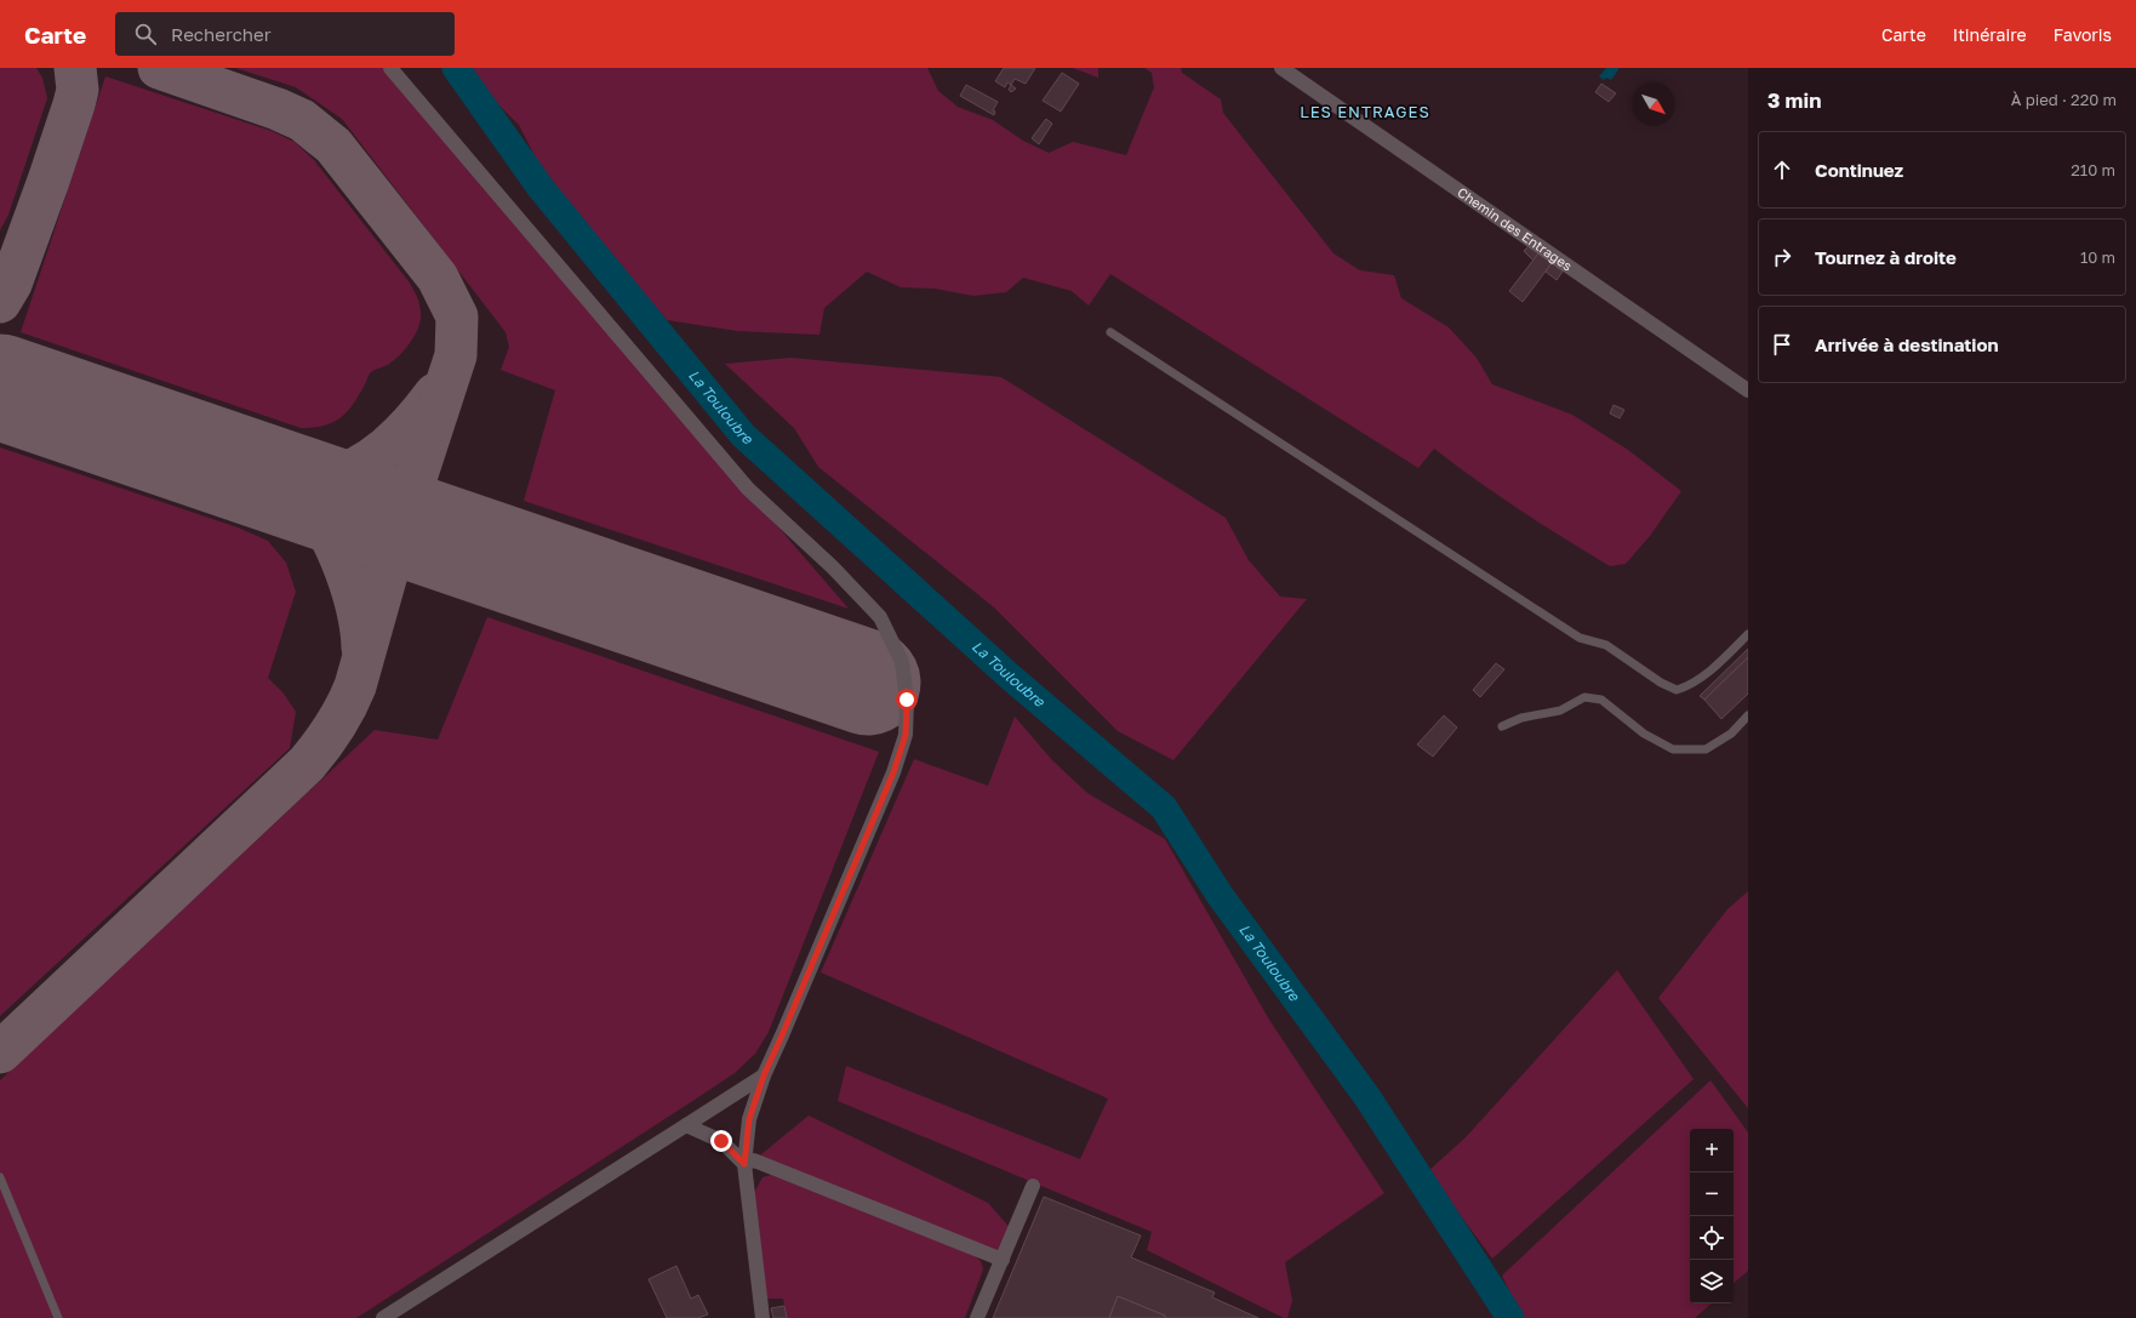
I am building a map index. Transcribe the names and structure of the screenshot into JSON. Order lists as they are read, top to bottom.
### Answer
{
  "streets": {
    "street": ["Chemin des Entrages"]
  },
  "districts": ["LES ENTRAGES"],
  "water": ["La Touloubre"],
  "north": "bottom right",
  "page": {
    "header": "Carte",
    "search": "Rechercher",
    "nav": ["Carte", "Itinéraire", "Favoris"],
    "heading": ["3 min", "À pied · 220 m"],
    "list": [
      ["Continuez", "210 m"],
      ["Tournez à droite", "10 m"],
      "Arrivée à destination"
    ],
    "map_buttons": ["+", "−"]
  }
}
